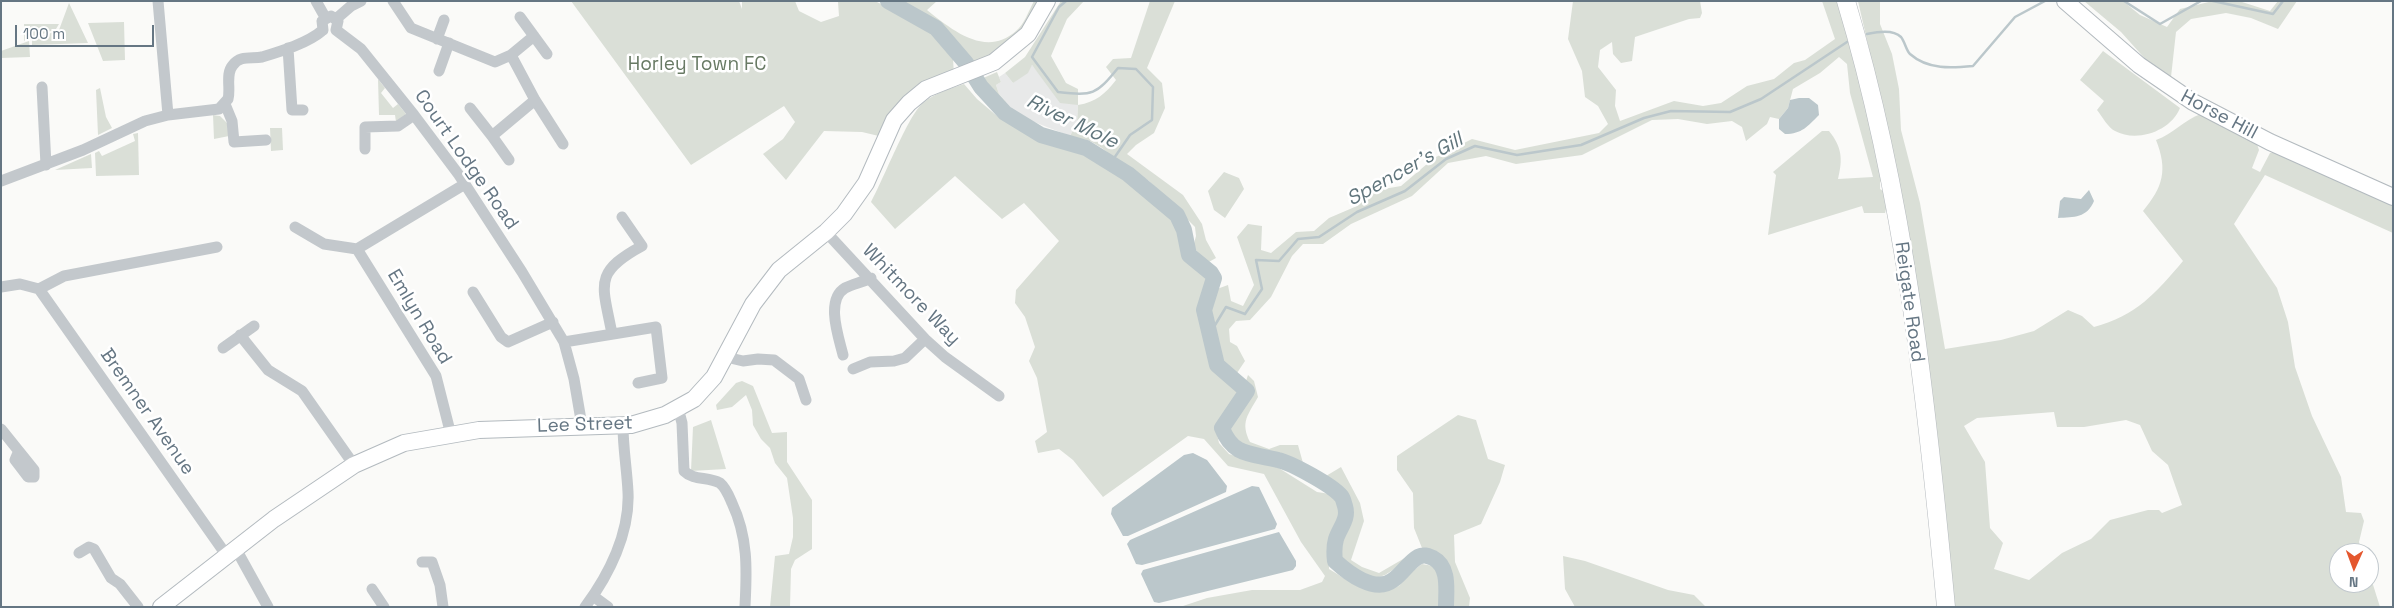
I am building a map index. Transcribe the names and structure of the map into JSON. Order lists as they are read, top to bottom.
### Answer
{
  "streets": {
    "main road": ["Reigate Road"],
    "street": [
      "Horse Hill",
      "Court Lodge Road",
      "Whitmore Way",
      "Emlyn Road",
      "Bremner Avenue",
      "Lee Street"
    ]
  },
  "crossings": [
    ["Court Lodge Road", "Lee Street"],
    ["Whitmore Way", "Lee Street"],
    ["Emlyn Road", "Lee Street"],
    ["Bremner Avenue", "Lee Street"]
  ],
  "water": ["River Mole", "Spencer's Gill"],
  "parks": ["Horley Town FC"],
  "scale_bar": "100 m",
  "north": "bottom"
}
